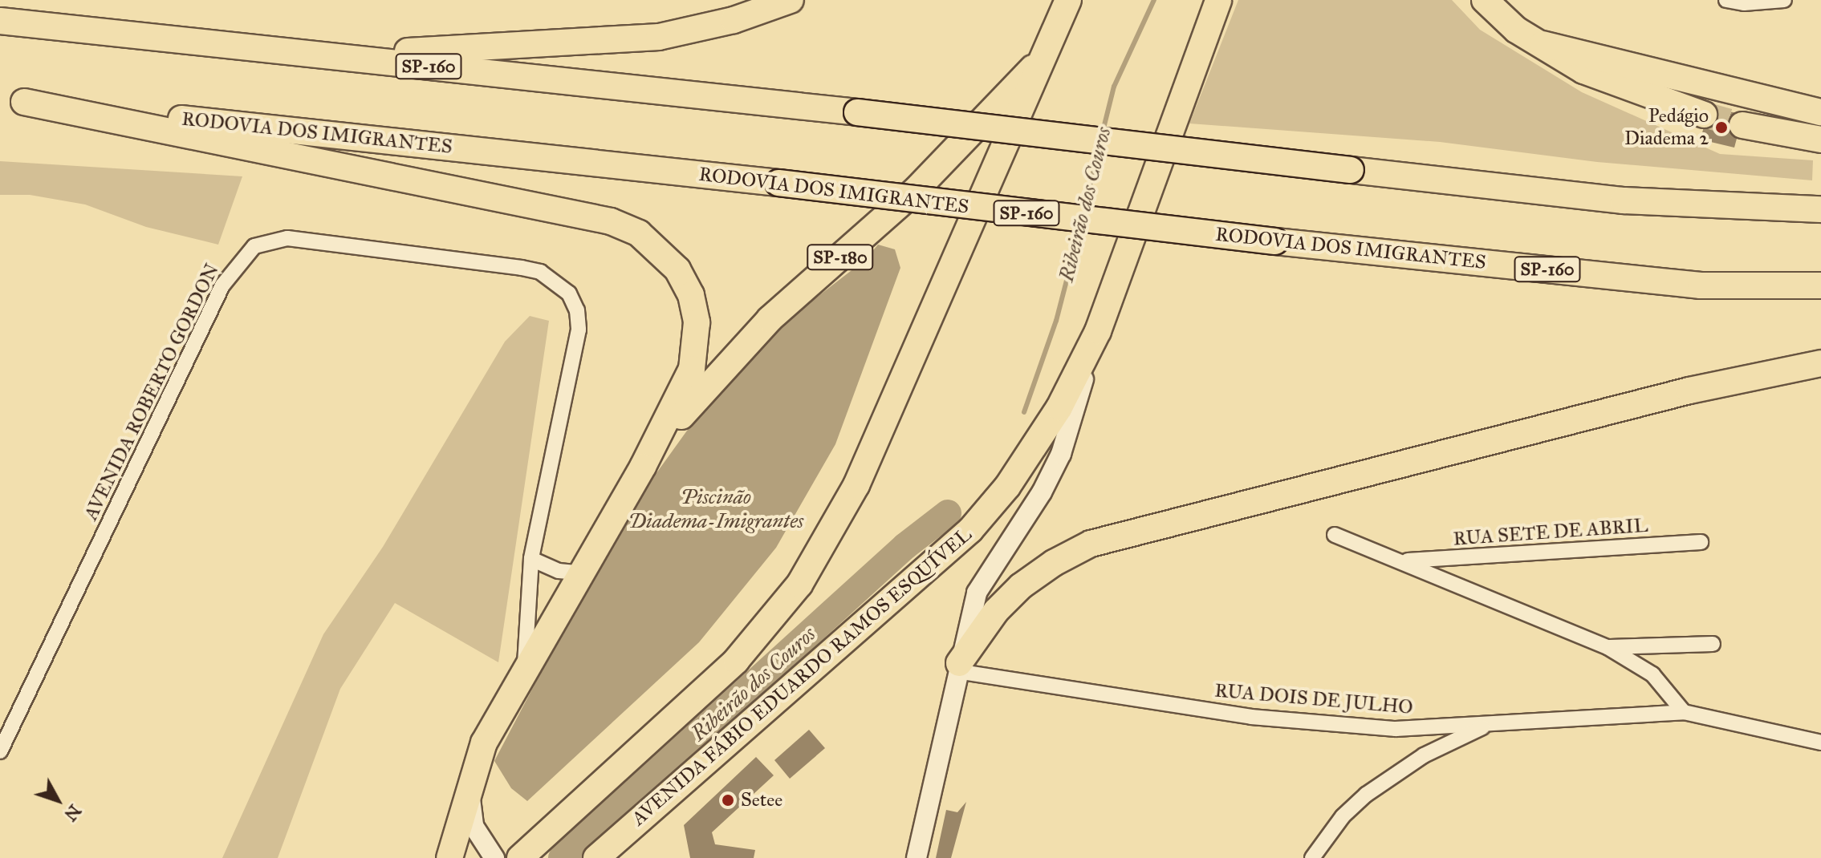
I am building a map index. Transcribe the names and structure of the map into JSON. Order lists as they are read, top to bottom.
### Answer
{
  "streets": {
    "highway": [
      "SP-160",
      "RODOVIA DOS IMIGRANTES",
      "SP-180",
      "AVENIDA FÁBIO EDUARDO RAMOS ESQUÍVEL"
    ],
    "street": ["AVENIDA ROBERTO GORDON", "RUA SETE DE ABRIL", "RUA DOIS DE JULHO"]
  },
  "crossings": [
    ["SP-180", "AVENIDA ROBERTO GORDON"]
  ],
  "water": ["Ribeirão dos Couros", "Piscinão Diadema-Imigrantes"],
  "places": ["Pedágio Diadema 2", "Setee"],
  "north": "bottom right"
}
